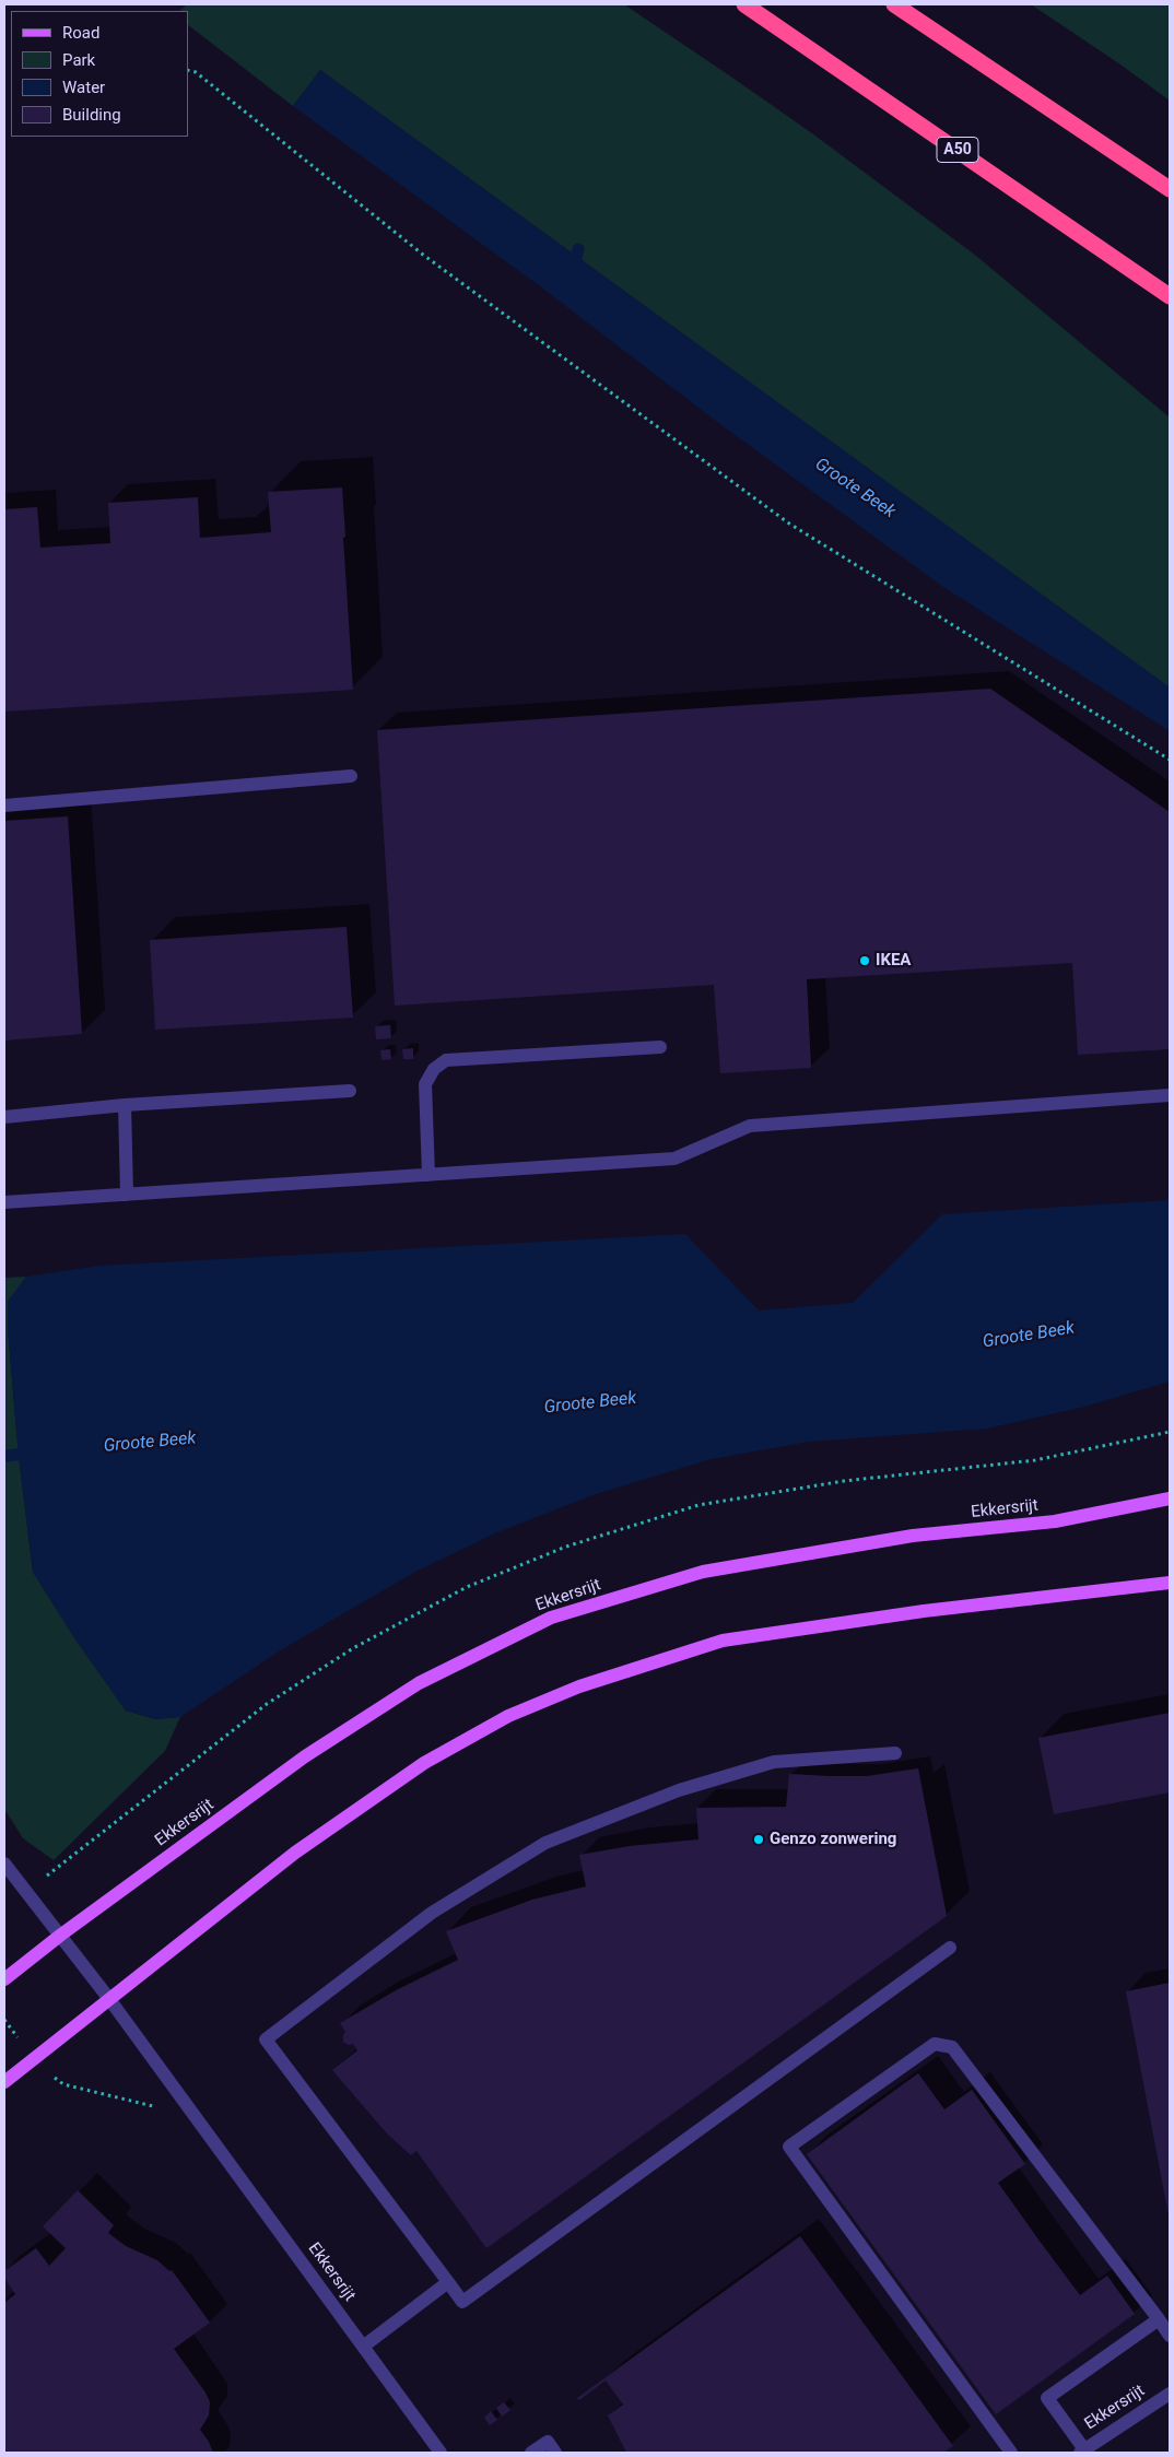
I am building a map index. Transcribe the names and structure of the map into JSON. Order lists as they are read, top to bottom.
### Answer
{
  "streets": {
    "highway": ["A50"],
    "main road": ["Ekkersrijt"]
  },
  "water": ["Groote Beek"],
  "places": ["IKEA", "Genzo zonwering"],
  "legend": [
    "Road",
    "Park",
    "Water",
    "Building"
  ]
}
